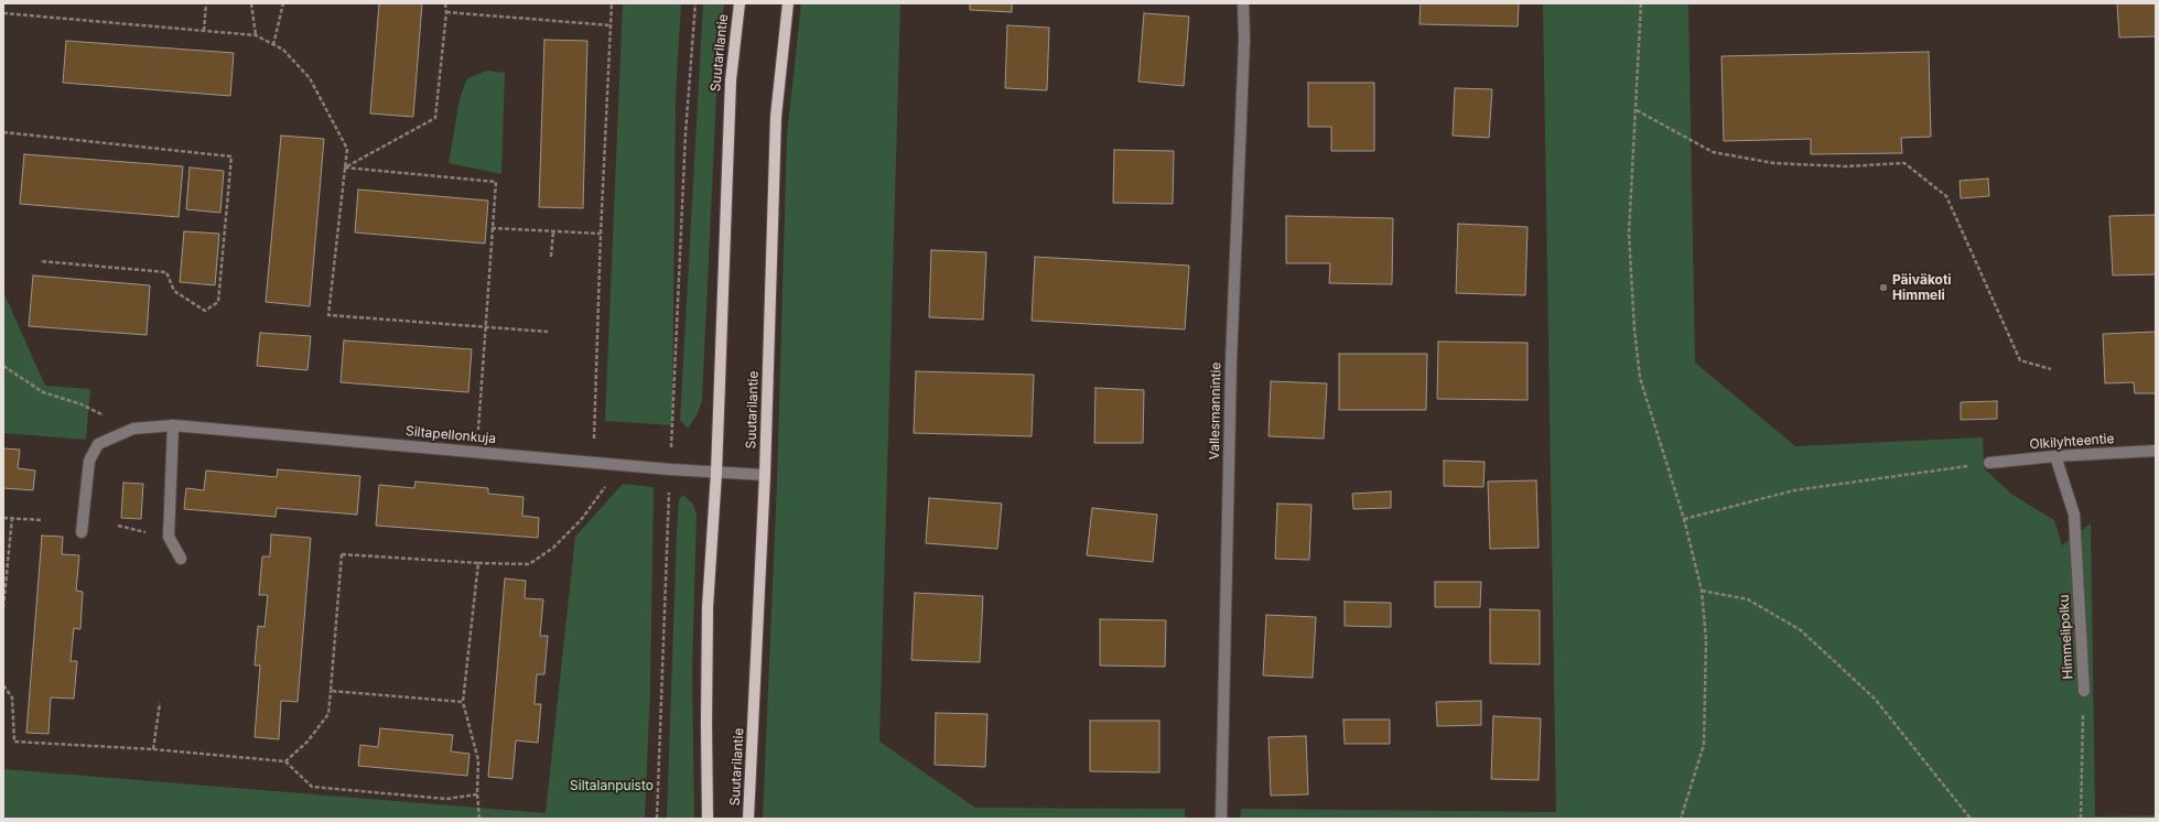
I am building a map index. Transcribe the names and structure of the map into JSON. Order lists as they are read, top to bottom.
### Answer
{
  "streets": {
    "main road": ["Suutarilantie"],
    "street": [
      "Vallesmannintie",
      "Siltapellonkuja",
      "Olkilyhteentie",
      "Himmelipolku"
    ]
  },
  "crossings": [
    ["Suutarilantie", "Siltapellonkuja"],
    ["Olkilyhteentie", "Himmelipolku"]
  ],
  "parks": ["Siltalanpuisto"],
  "places": ["Päiväkoti Himmeli"]
}
